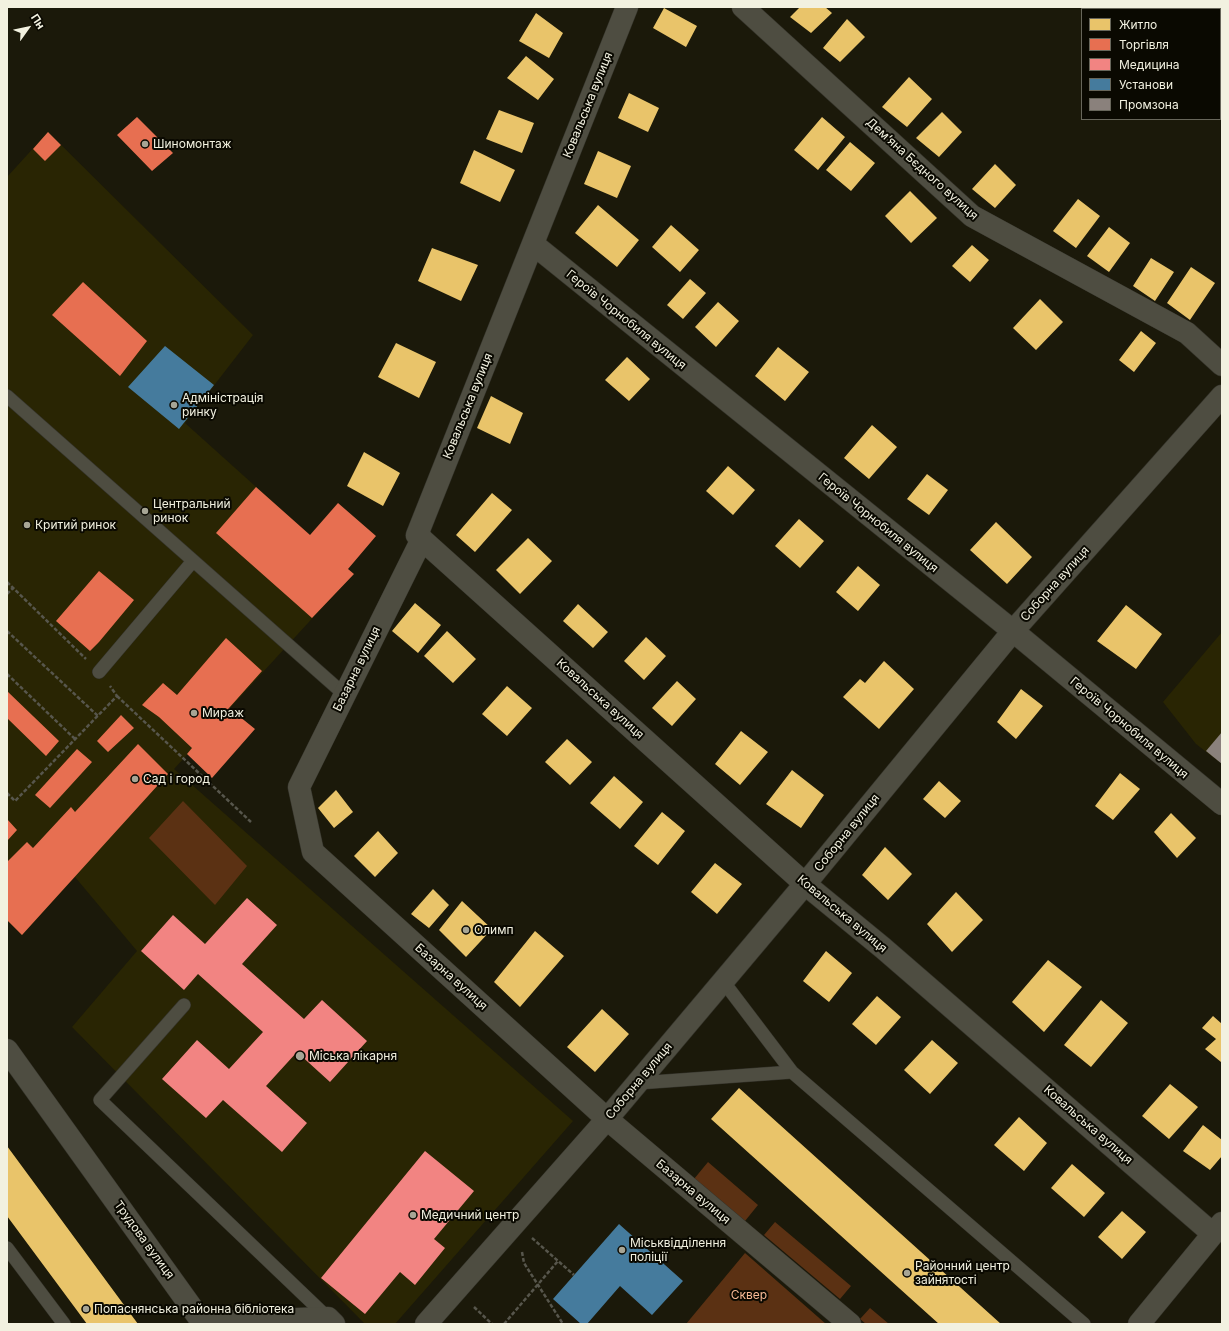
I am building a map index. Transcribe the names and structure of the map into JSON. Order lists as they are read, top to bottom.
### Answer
{
  "streets": {
    "street": [
      "Ковальська вулиця",
      "Дем’яна Бєдного вулиця",
      "Героїв Чорнобиля вулиця",
      "Соборна вулиця",
      "Базарна вулиця",
      "Трудова вулиця"
    ]
  },
  "crossings": [
    ["Ковальська вулиця", "Героїв Чорнобиля вулиця"],
    ["Ковальська вулиця", "Соборна вулиця"],
    ["Ковальська вулиця", "Базарна вулиця"],
    ["Героїв Чорнобиля вулиця", "Соборна вулиця"],
    ["Соборна вулиця", "Базарна вулиця"]
  ],
  "parks": ["Сквер"],
  "places": [
    "Шиномонтаж",
    "Адміністрація ринку",
    "Центральний ринок",
    "Критий ринок",
    "Мираж",
    "Сад і город",
    "Олимп",
    "Міська лікарня",
    "Медичний центр",
    "Міськвідділення поліції",
    "Районний центр зайнятості",
    "Попаснянська районна бібліотека"
  ],
  "legend": [
    "Житло",
    "Торгівля",
    "Медицина",
    "Установи",
    "Промзона"
  ],
  "north": "top right"
}
